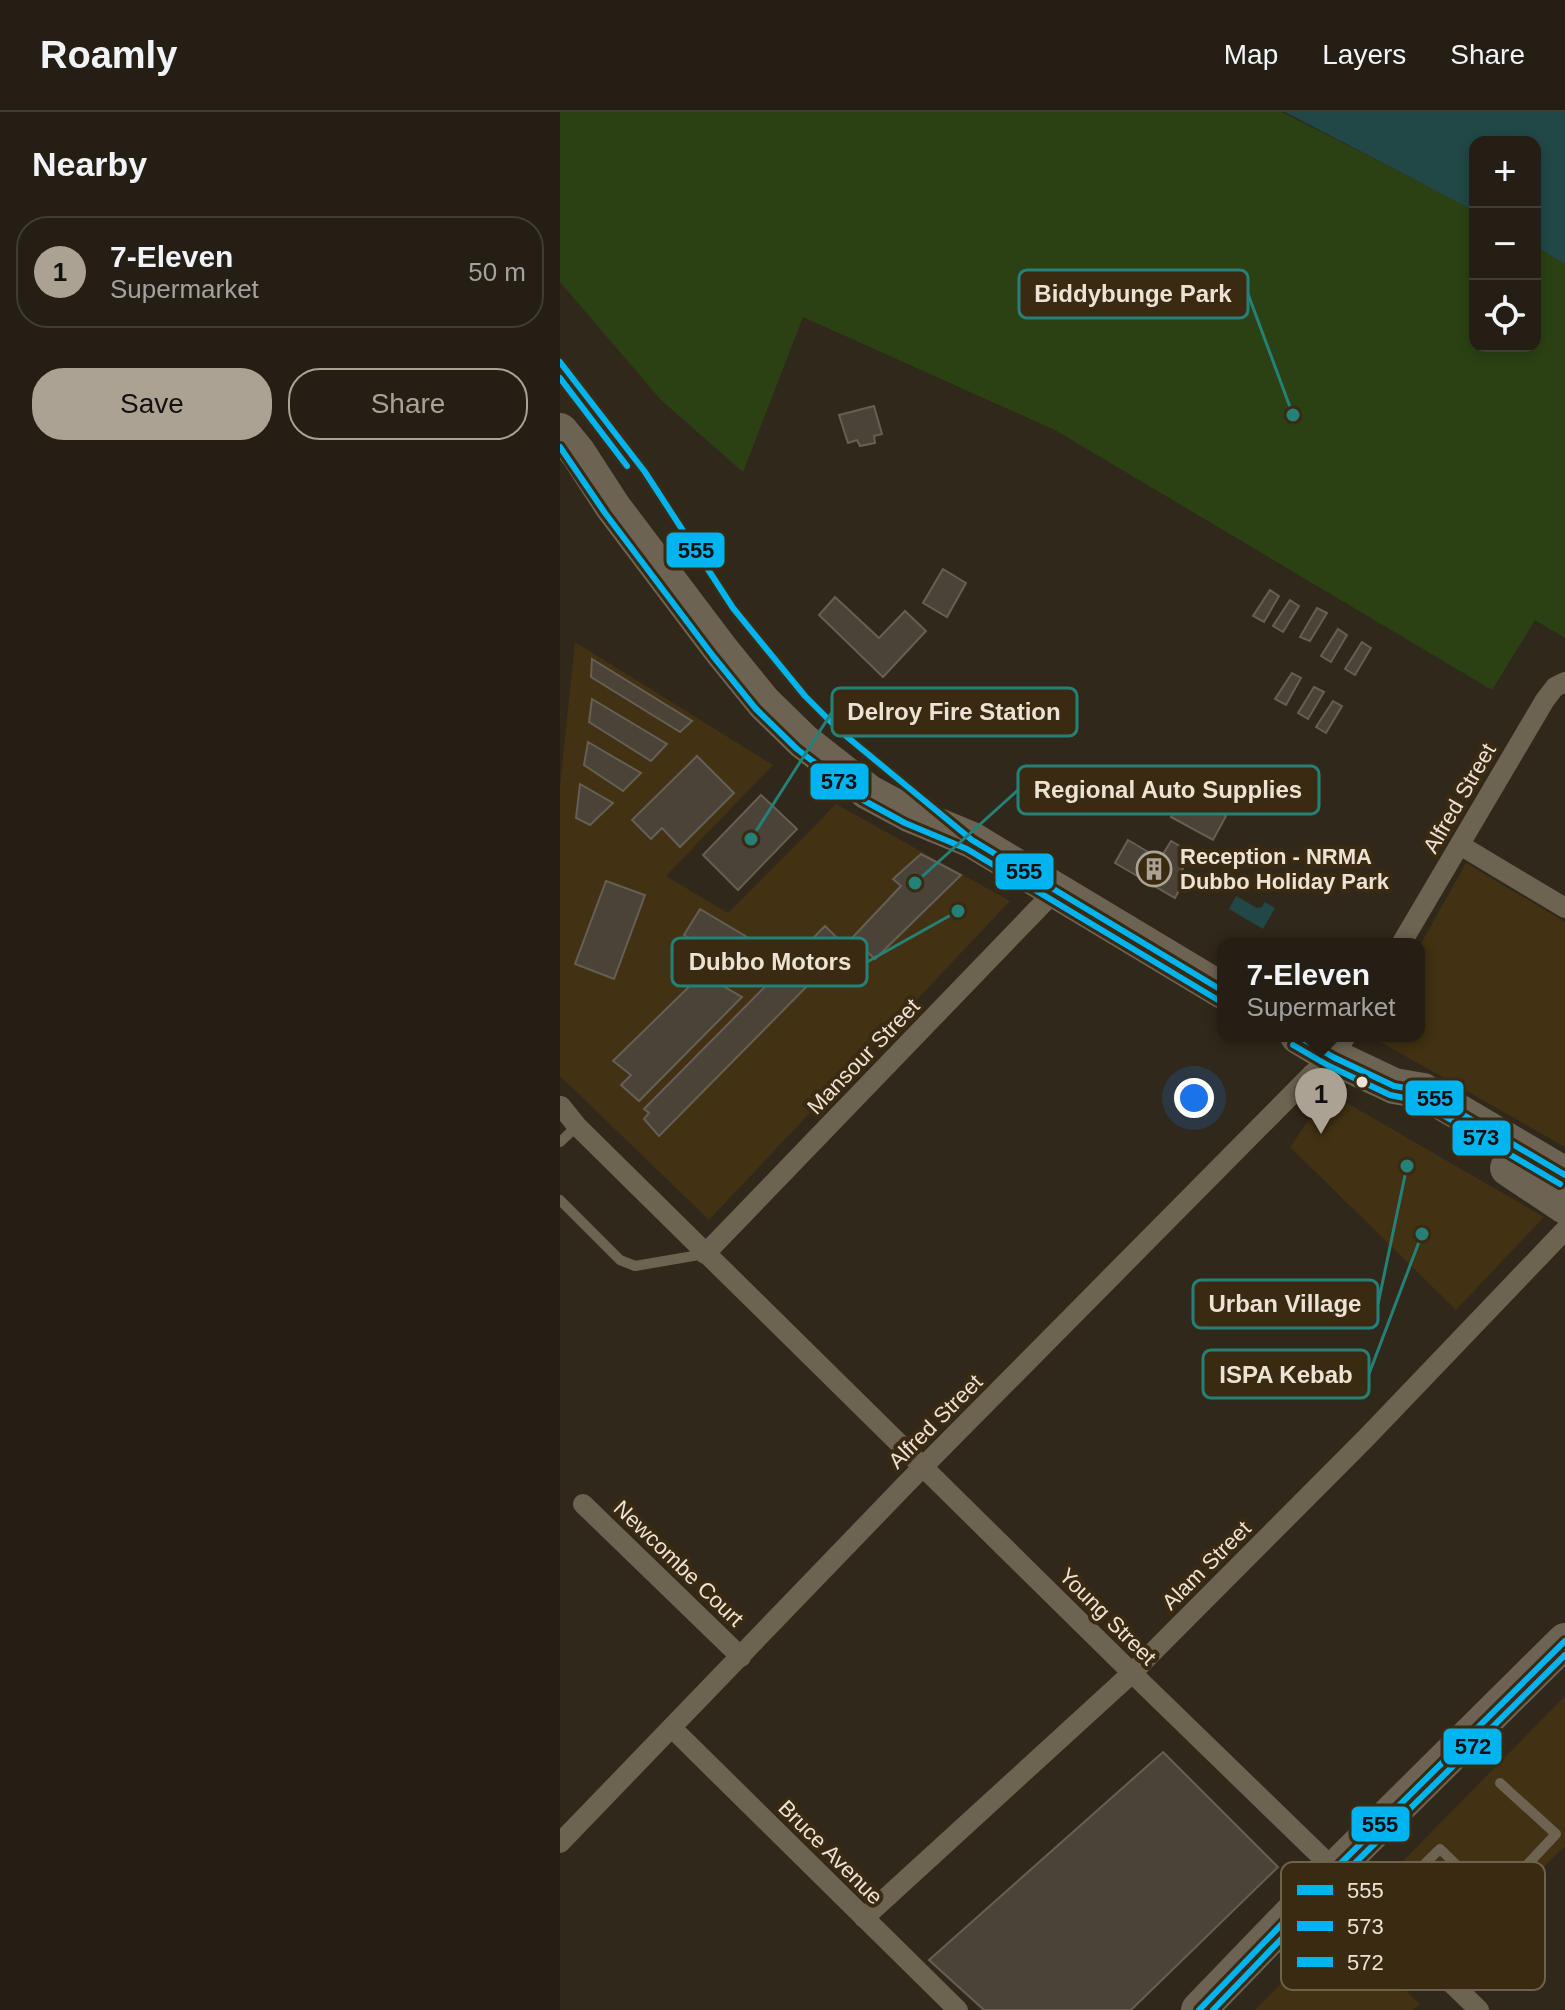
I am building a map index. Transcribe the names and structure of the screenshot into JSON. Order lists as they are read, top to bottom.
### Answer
{
  "streets": {
    "street": [
      "Alfred Street",
      "Mansour Street",
      "Newcombe Court",
      "Alam Street",
      "Young Street",
      "Bruce Avenue"
    ]
  },
  "crossings": [
    ["Alfred Street", "Newcombe Court"],
    ["Alfred Street", "Young Street"],
    ["Alfred Street", "Bruce Avenue"],
    ["Mansour Street", "Young Street"],
    ["Alam Street", "Young Street"],
    ["Alam Street", "Bruce Avenue"]
  ],
  "places": {
    "other": [
      "Biddybunge Park",
      "Delroy Fire Station",
      "Regional Auto Supplies",
      "Dubbo Motors",
      "Urban Village",
      "ISPA Kebab"
    ],
    "building": ["Reception - NRMA Dubbo Holiday Park"]
  },
  "lines": ["transit line 555", "transit line 573", "transit line 572"],
  "legend": ["555", "573", "572"],
  "page": {
    "header": "Roamly",
    "nav": ["Map", "Layers", "Share"],
    "heading": "Nearby",
    "map_buttons": ["+", "−"],
    "list": [
      {
        "mark": "1",
        "name": "7-Eleven",
        "note": "Supermarket",
        "value": "50 m"
      }
    ],
    "buttons": ["Save", "Share"],
    "popup": ["7-Eleven", "Supermarket"],
    "pins": "1"
  }
}
